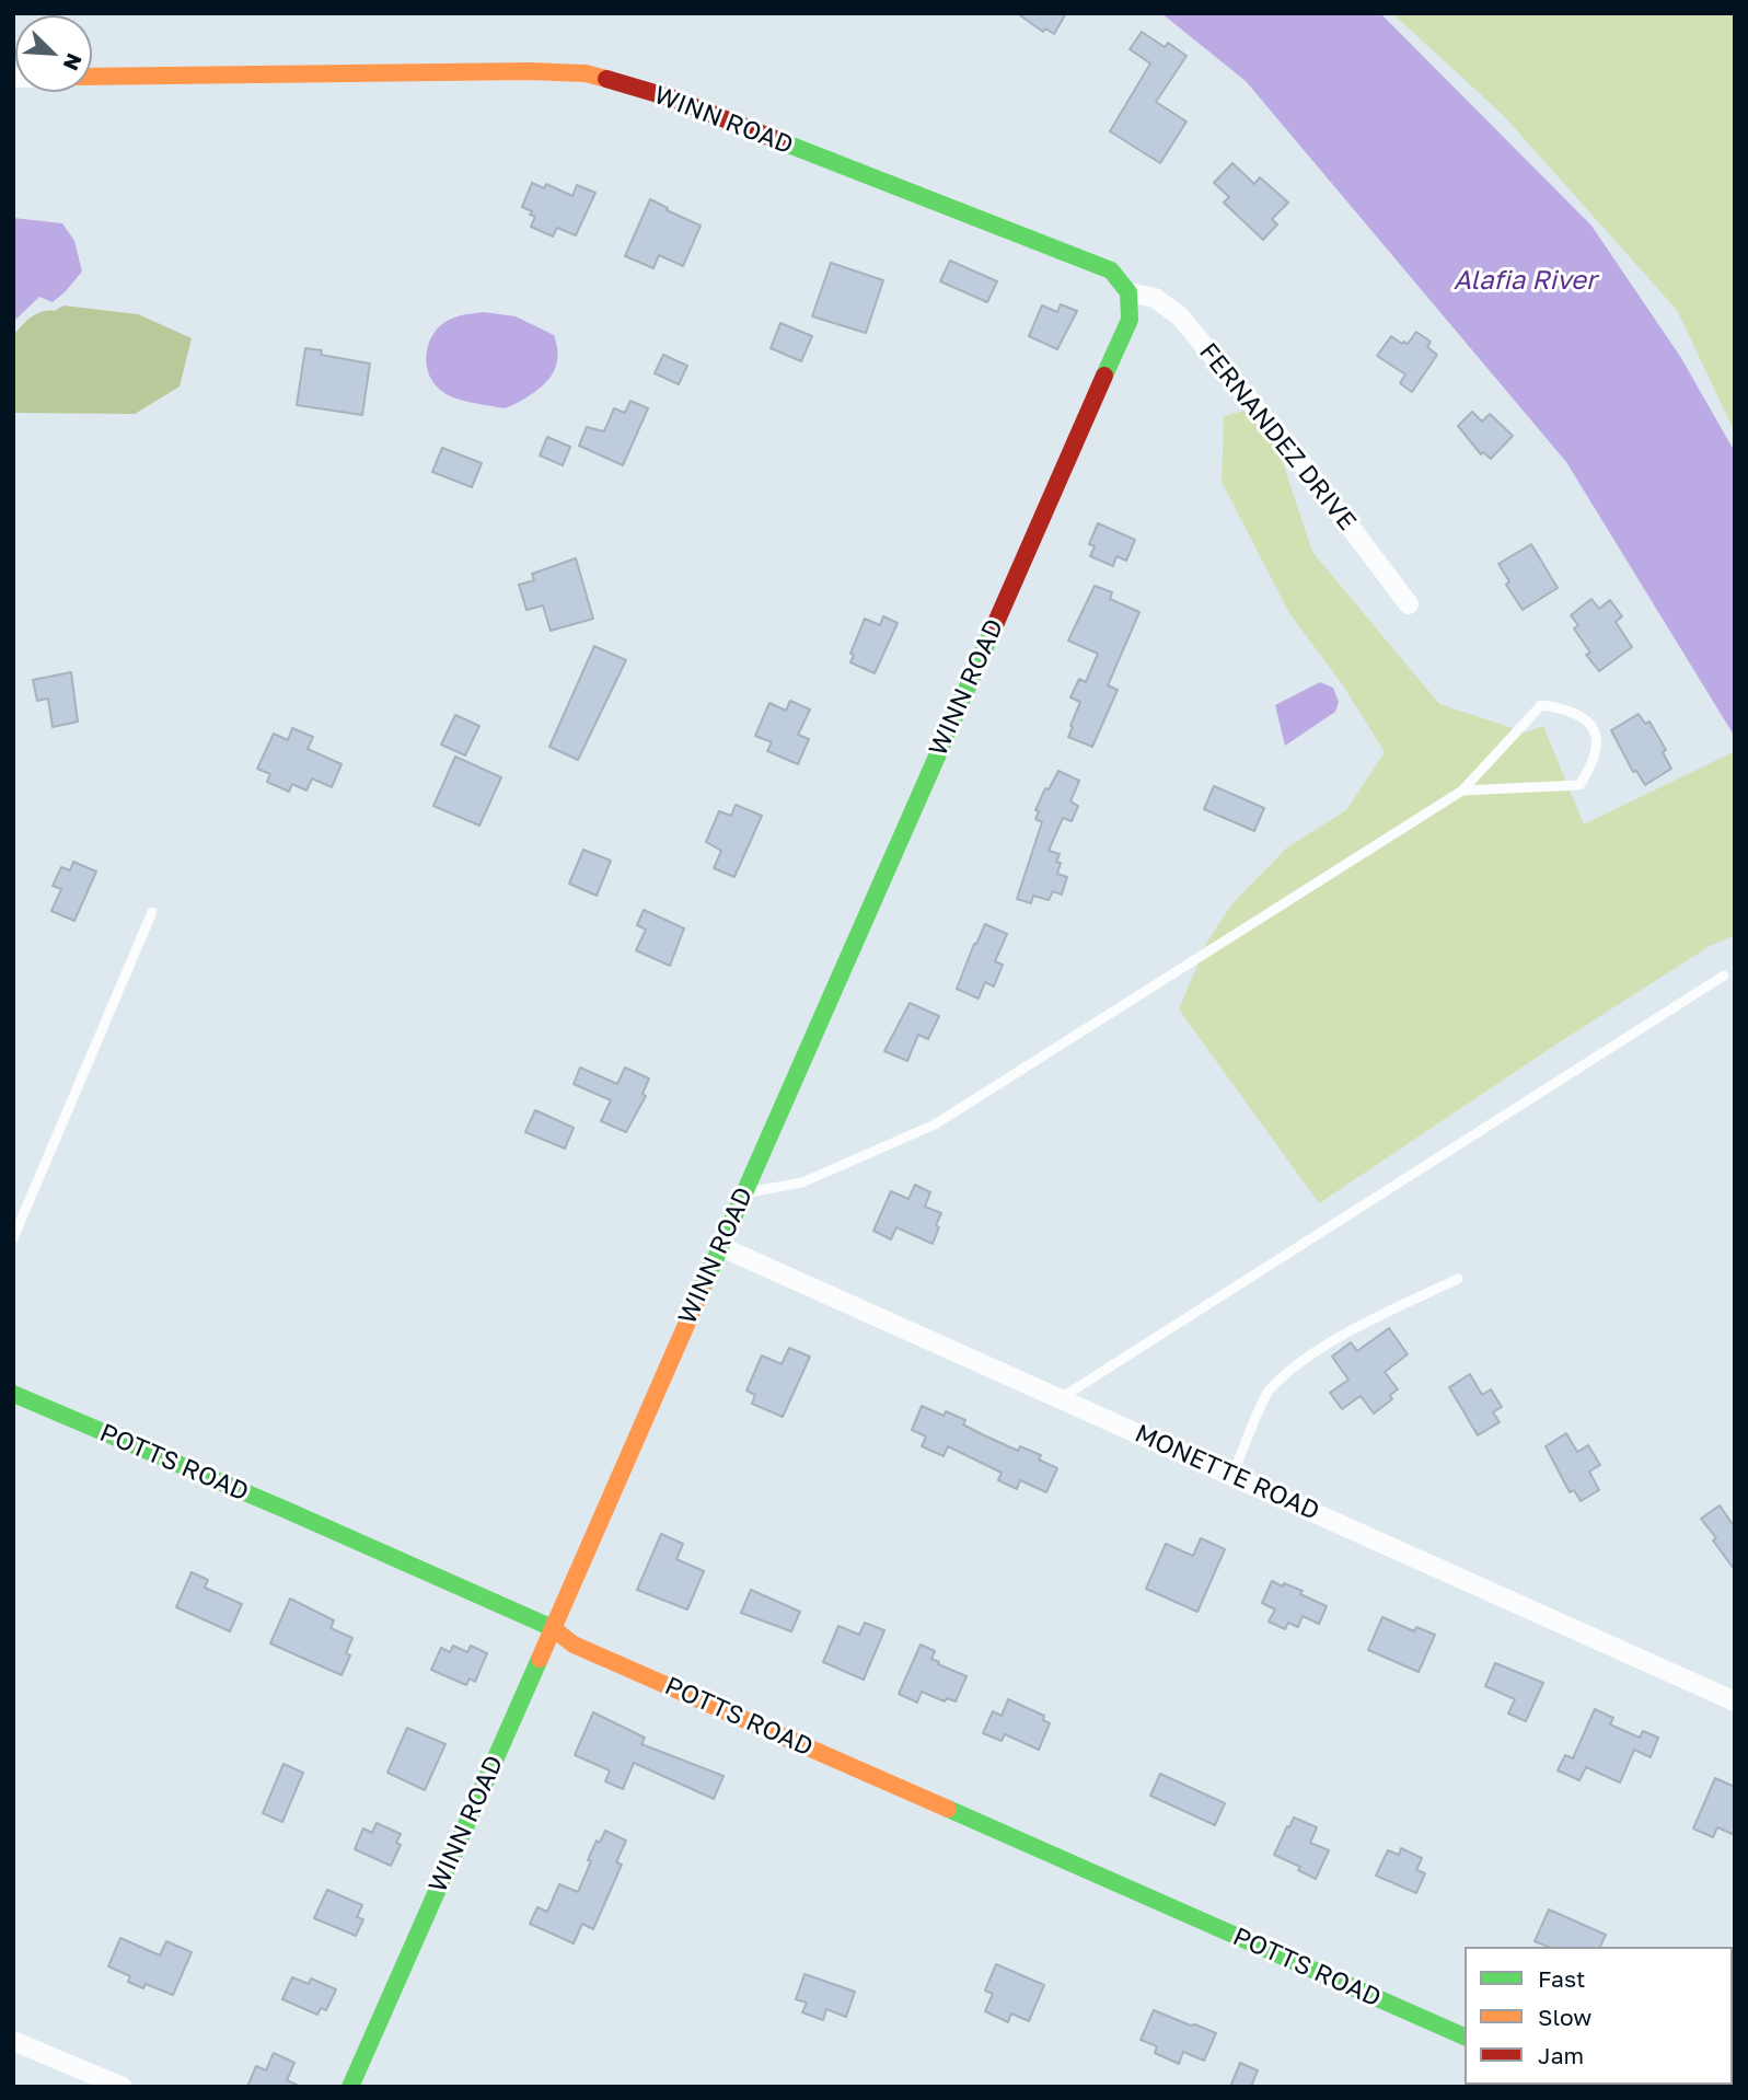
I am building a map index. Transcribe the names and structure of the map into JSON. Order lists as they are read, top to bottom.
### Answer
{
  "streets": {
    "street": [
      "WINN ROAD",
      "FERNANDEZ DRIVE",
      "POTTS ROAD",
      "MONETTE ROAD"
    ]
  },
  "crossings": [
    ["WINN ROAD", "FERNANDEZ DRIVE"],
    ["WINN ROAD", "POTTS ROAD"],
    ["WINN ROAD", "MONETTE ROAD"]
  ],
  "water": ["Alafia River"],
  "legend": ["Fast", "Slow", "Jam"],
  "north": "bottom right"
}
